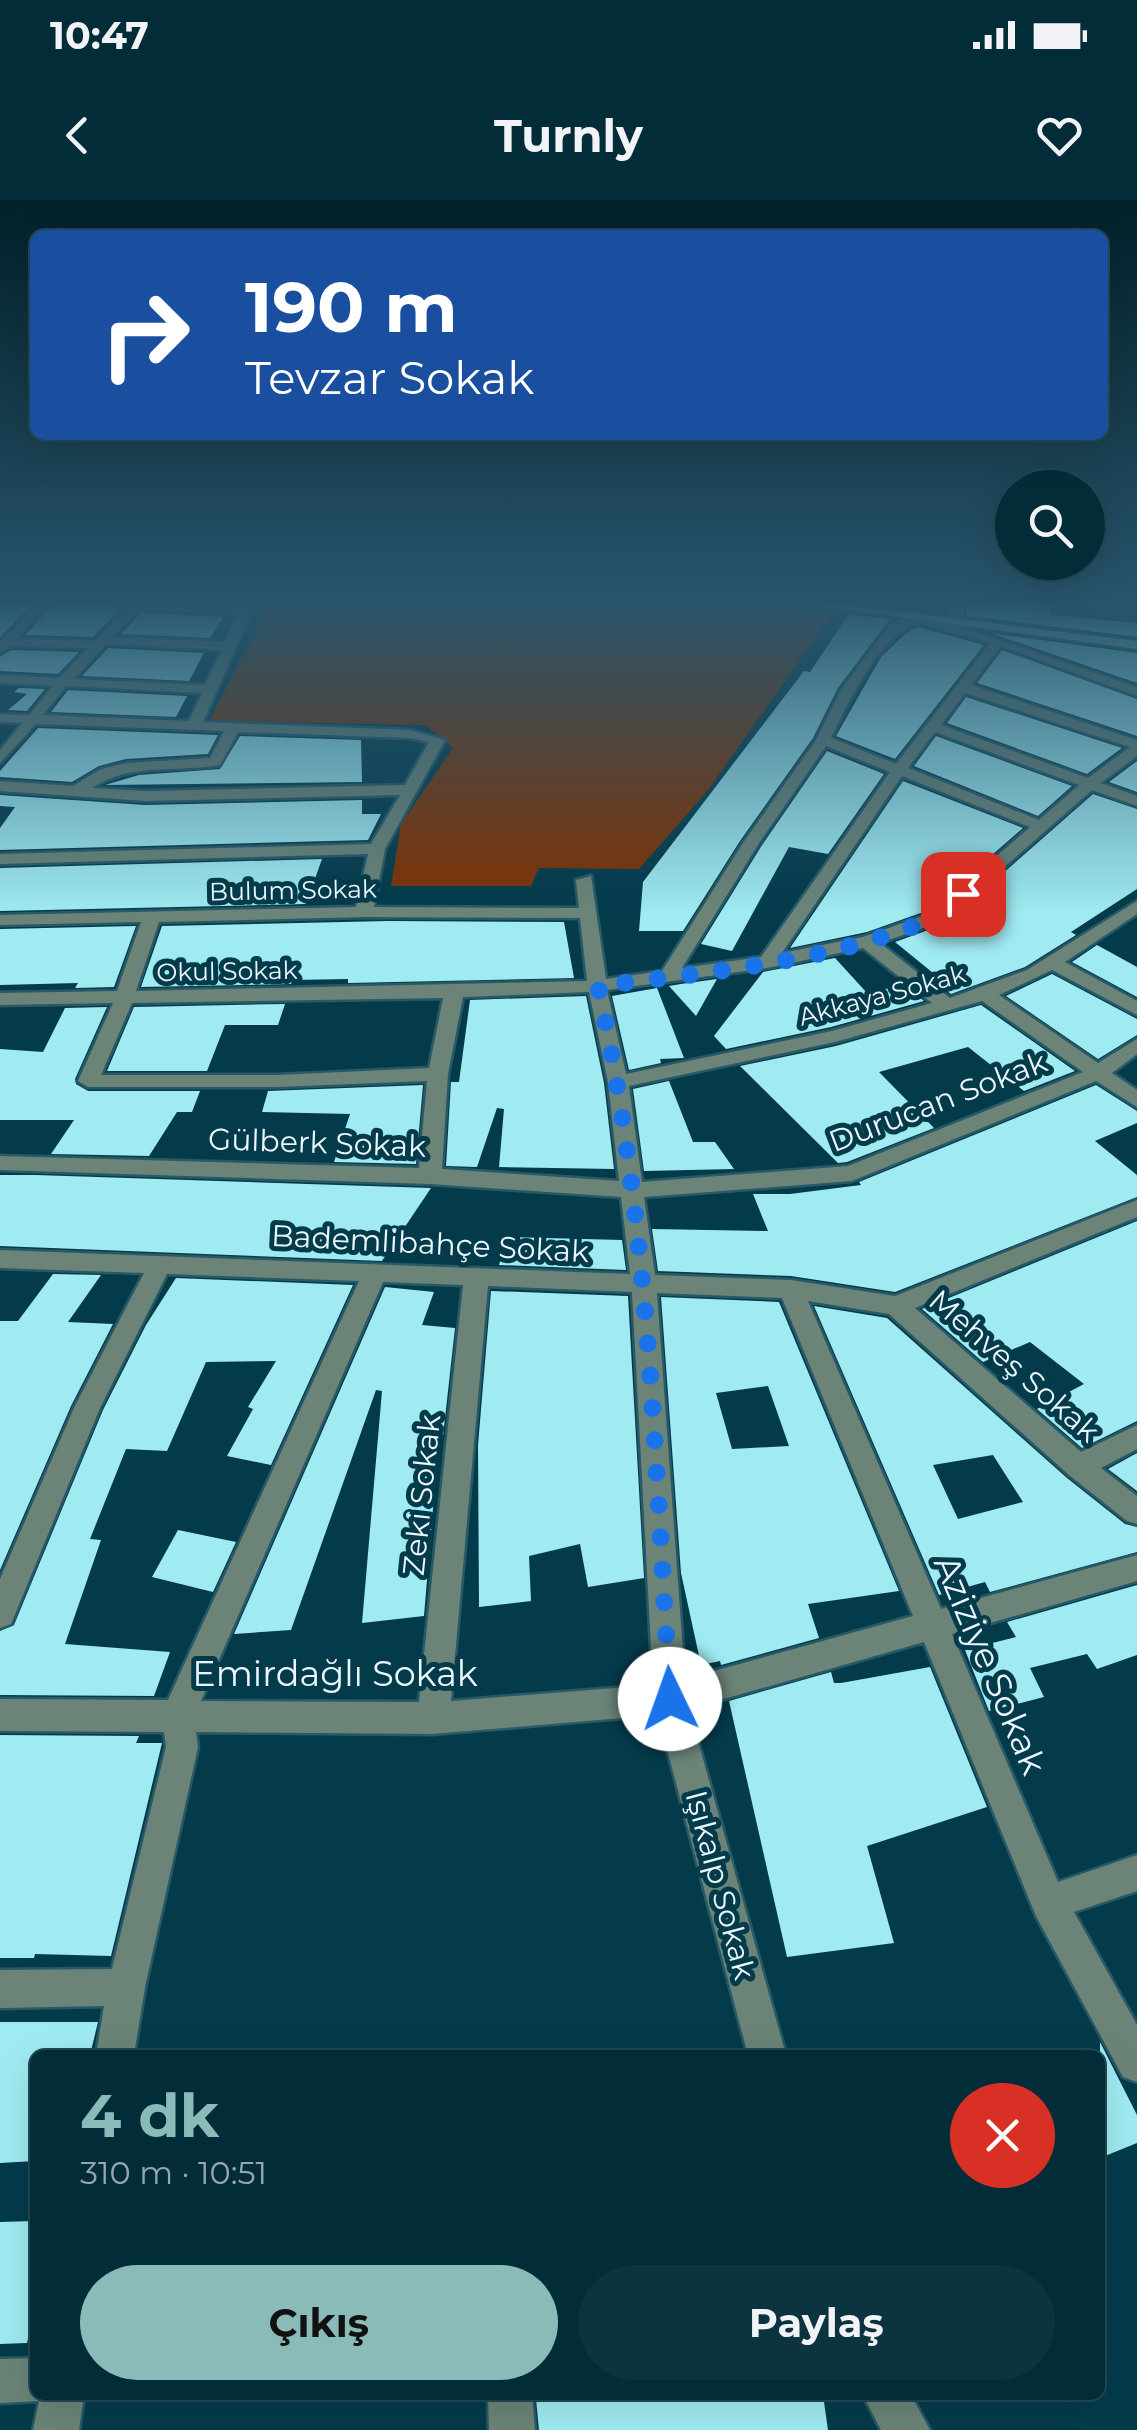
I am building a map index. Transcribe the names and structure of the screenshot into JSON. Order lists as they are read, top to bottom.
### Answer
{
  "streets": {
    "street": [
      "Bulum Sokak",
      "Okul Sokak",
      "Akkaya Sokak",
      "Durucan Sokak",
      "Gülberk Sokak",
      "Bademlibahçe Sokak",
      "Mehveş Sokak",
      "Zeki Sokak",
      "Aziziye Sokak",
      "Emirdağlı Sokak",
      "Işıkalp Sokak"
    ]
  },
  "crossings": [
    ["Bulum Sokak", "Işıkalp Sokak"],
    ["Okul Sokak", "Işıkalp Sokak"],
    ["Akkaya Sokak", "Işıkalp Sokak"],
    ["Durucan Sokak", "Gülberk Sokak"],
    ["Durucan Sokak", "Işıkalp Sokak"],
    ["Gülberk Sokak", "Işıkalp Sokak"],
    ["Bademlibahçe Sokak", "Mehveş Sokak"],
    ["Bademlibahçe Sokak", "Zeki Sokak"],
    ["Bademlibahçe Sokak", "Aziziye Sokak"],
    ["Bademlibahçe Sokak", "Işıkalp Sokak"],
    ["Zeki Sokak", "Emirdağlı Sokak"],
    ["Aziziye Sokak", "Emirdağlı Sokak"],
    ["Emirdağlı Sokak", "Işıkalp Sokak"]
  ],
  "page": {
    "status": "10:47",
    "header": "Turnly",
    "turn": ["190 m", "Tevzar Sokak"],
    "heading": ["4 dk", "310 m · 10:51"],
    "buttons": ["Çıkış", "Paylaş"]
  }
}
